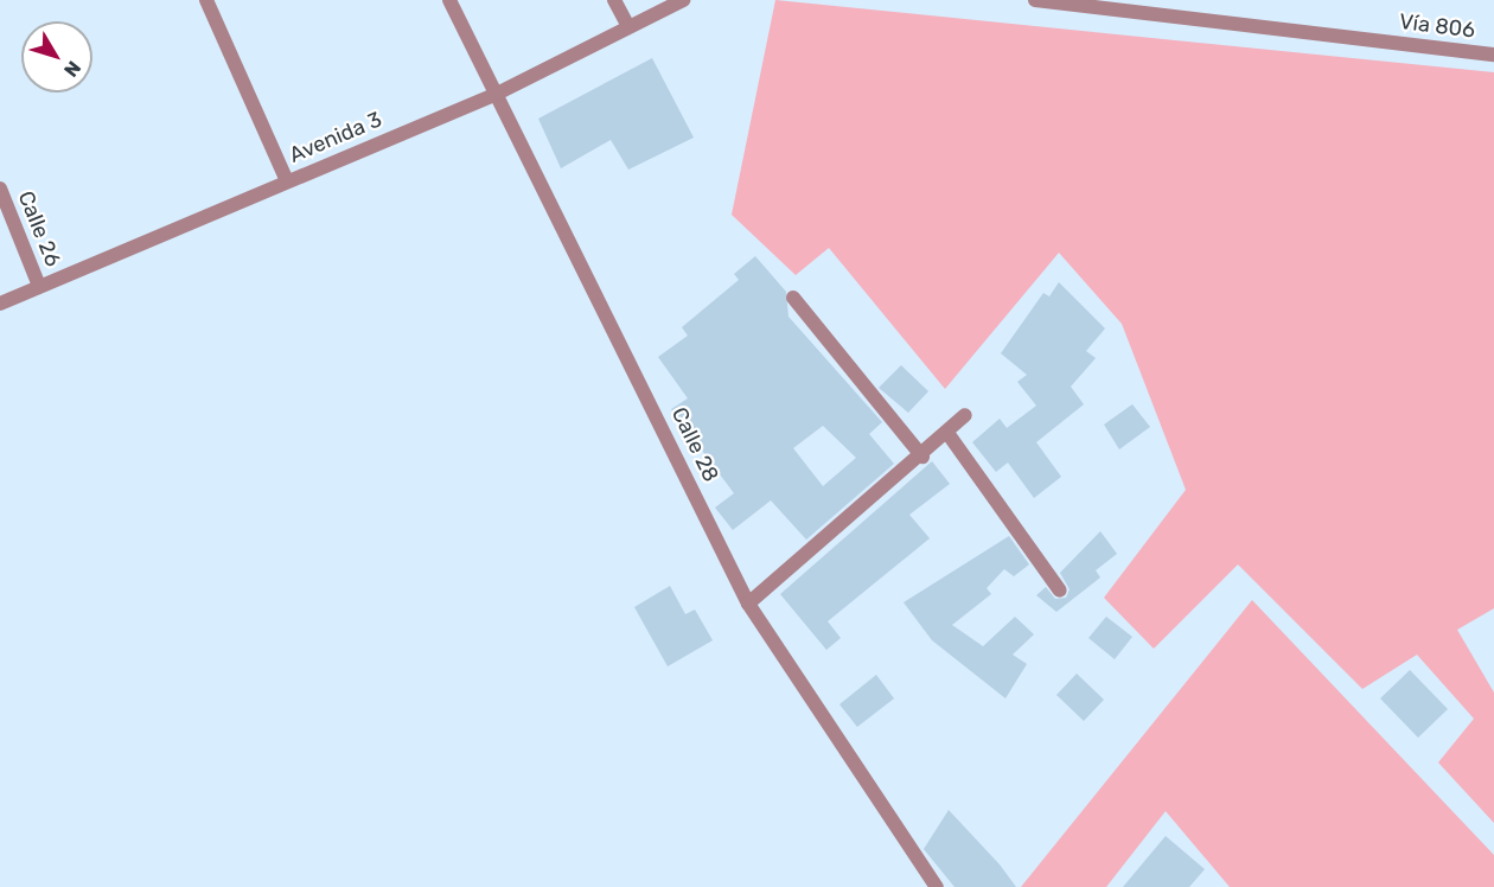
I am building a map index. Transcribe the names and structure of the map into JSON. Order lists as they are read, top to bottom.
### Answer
{
  "streets": {
    "street": [
      "Vía 806",
      "Avenida 3",
      "Calle 26",
      "Calle 28"
    ]
  },
  "crossings": [
    ["Avenida 3", "Calle 26"],
    ["Avenida 3", "Calle 28"]
  ],
  "north": "bottom right"
}
